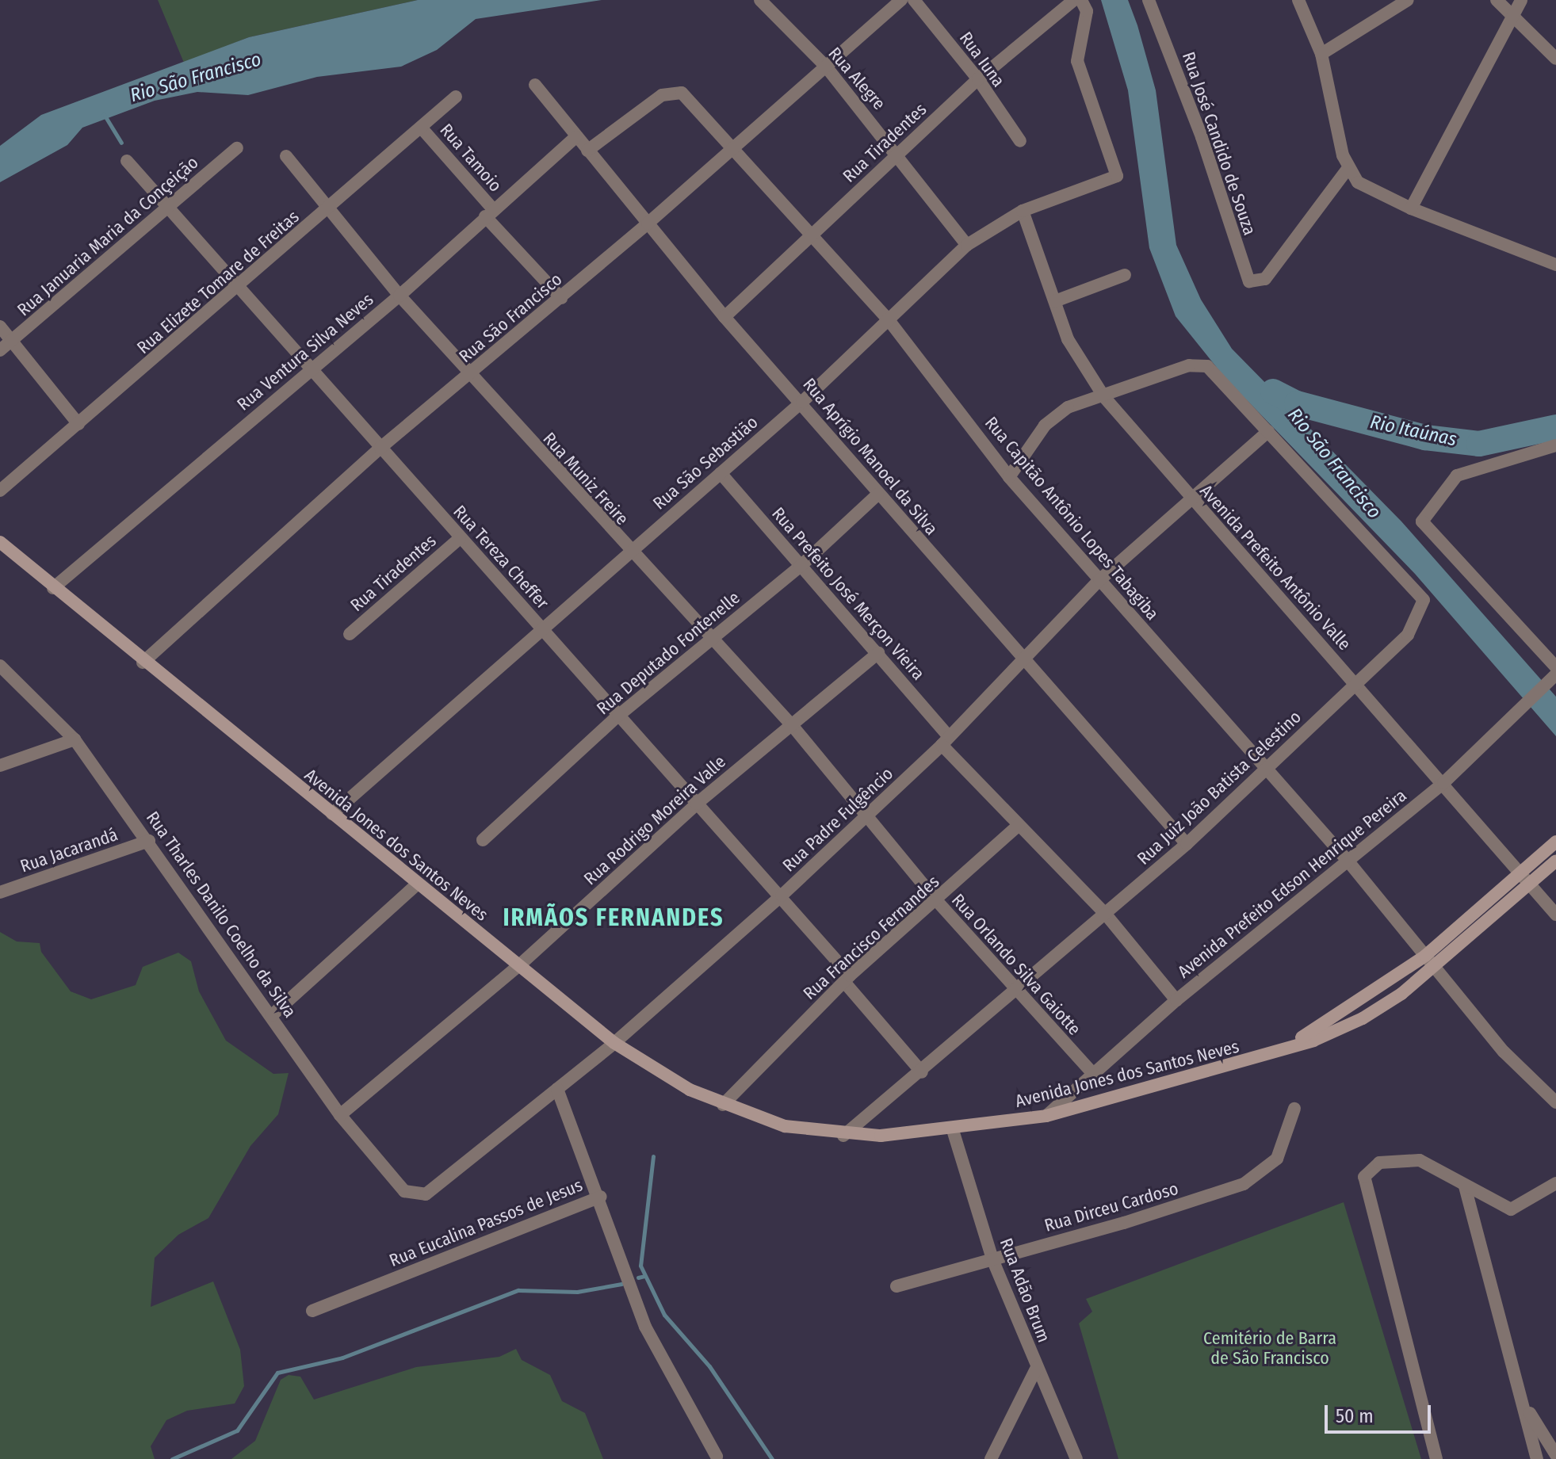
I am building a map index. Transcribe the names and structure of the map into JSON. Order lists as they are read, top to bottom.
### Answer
{
  "streets": {
    "main road": ["Avenida Jones dos Santos Neves"],
    "street": [
      "Rua Iuna",
      "Rua Alegre",
      "Rua Tiradentes",
      "Rua José Candido de Souza",
      "Rua Tamoio",
      "Rua Januaria Maria da Conçeição",
      "Rua Elizete Tomare de Freitas",
      "Rua São Francisco",
      "Rua Ventura Silva Neves",
      "Rua Aprígio Manoel da Silva",
      "Rua São Sebastião",
      "Rua Muniz Freire",
      "Rua Capitão Antônio Lopes Tabagiba",
      "Rua Tereza Cheffer",
      "Avenida Prefeito Antônio Valle",
      "Rua Prefeito José Merçon Vieira",
      "Rua Deputado Fontenelle",
      "Rua Juiz João Batista Celestino",
      "Rua Padre Fulgêncio",
      "Rua Rodrigo Moreira Valle",
      "Rua Jacarandá",
      "Avenida Prefeito Edson Henrique Pereira",
      "Rua Tharles Danilo Coelho da Silva",
      "Rua Francisco Fernandes",
      "Rua Orlando Silva Gaiotte",
      "Rua Dirceu Cardoso",
      "Rua Eucalina Passos de Jesus",
      "Rua Adão Brum"
    ]
  },
  "crossings": [
    ["Rua Iuna", "Rua Tiradentes"],
    ["Rua Alegre", "Rua Tiradentes"],
    ["Rua Alegre", "Rua São Francisco"],
    ["Rua Alegre", "Rua São Sebastião"],
    ["Rua Tiradentes", "Rua Aprígio Manoel da Silva"],
    ["Rua Tiradentes", "Rua Capitão Antônio Lopes Tabagiba"],
    ["Rua Tiradentes", "Rua Tereza Cheffer"],
    ["Rua Tamoio", "Rua Elizete Tomare de Freitas"],
    ["Rua Tamoio", "Rua São Francisco"],
    ["Rua Tamoio", "Rua Ventura Silva Neves"],
    ["Rua Januaria Maria da Conçeição", "Rua Tereza Cheffer"],
    ["Rua Elizete Tomare de Freitas", "Rua Muniz Freire"],
    ["Rua Elizete Tomare de Freitas", "Rua Tereza Cheffer"],
    ["Rua São Francisco", "Rua Aprígio Manoel da Silva"],
    ["Rua São Francisco", "Rua Muniz Freire"],
    ["Rua São Francisco", "Rua Capitão Antônio Lopes Tabagiba"],
    ["Rua São Francisco", "Rua Tereza Cheffer"],
    ["Rua São Francisco", "Avenida Jones dos Santos Neves"],
    ["Rua Ventura Silva Neves", "Rua Aprígio Manoel da Silva"],
    ["Rua Ventura Silva Neves", "Rua Muniz Freire"],
    ["Rua Ventura Silva Neves", "Rua Tereza Cheffer"],
    ["Rua Ventura Silva Neves", "Avenida Jones dos Santos Neves"],
    ["Rua Aprígio Manoel da Silva", "Rua São Sebastião"],
    ["Rua Aprígio Manoel da Silva", "Rua Capitão Antônio Lopes Tabagiba"],
    ["Rua Aprígio Manoel da Silva", "Rua Deputado Fontenelle"],
    ["Rua Aprígio Manoel da Silva", "Rua Juiz João Batista Celestino"],
    ["Rua Aprígio Manoel da Silva", "Rua Padre Fulgêncio"],
    ["Rua São Sebastião", "Rua Muniz Freire"],
    ["Rua São Sebastião", "Rua Capitão Antônio Lopes Tabagiba"],
    ["Rua São Sebastião", "Rua Tereza Cheffer"],
    ["Rua São Sebastião", "Avenida Prefeito Antônio Valle"],
    ["Rua São Sebastião", "Rua Prefeito José Merçon Vieira"],
    ["Rua São Sebastião", "Avenida Jones dos Santos Neves"],
    ["Rua Muniz Freire", "Rua Deputado Fontenelle"],
    ["Rua Muniz Freire", "Rua Padre Fulgêncio"],
    ["Rua Muniz Freire", "Rua Rodrigo Moreira Valle"],
    ["Rua Muniz Freire", "Rua Orlando Silva Gaiotte"],
    ["Rua Capitão Antônio Lopes Tabagiba", "Rua Juiz João Batista Celestino"],
    ["Rua Capitão Antônio Lopes Tabagiba", "Rua Padre Fulgêncio"],
    ["Rua Capitão Antônio Lopes Tabagiba", "Avenida Jones dos Santos Neves"],
    ["Rua Capitão Antônio Lopes Tabagiba", "Avenida Prefeito Edson Henrique Pereira"],
    ["Rua Tereza Cheffer", "Rua Deputado Fontenelle"],
    ["Rua Tereza Cheffer", "Rua Juiz João Batista Celestino"],
    ["Rua Tereza Cheffer", "Rua Padre Fulgêncio"],
    ["Rua Tereza Cheffer", "Rua Rodrigo Moreira Valle"],
    ["Rua Tereza Cheffer", "Rua Francisco Fernandes"],
    ["Avenida Prefeito Antônio Valle", "Rua Juiz João Batista Celestino"],
    ["Avenida Prefeito Antônio Valle", "Rua Padre Fulgêncio"],
    ["Avenida Prefeito Antônio Valle", "Avenida Jones dos Santos Neves"],
    ["Avenida Prefeito Antônio Valle", "Avenida Prefeito Edson Henrique Pereira"],
    ["Rua Prefeito José Merçon Vieira", "Rua Deputado Fontenelle"],
    ["Rua Prefeito José Merçon Vieira", "Rua Juiz João Batista Celestino"],
    ["Rua Prefeito José Merçon Vieira", "Rua Padre Fulgêncio"],
    ["Rua Prefeito José Merçon Vieira", "Rua Rodrigo Moreira Valle"],
    ["Rua Prefeito José Merçon Vieira", "Avenida Prefeito Edson Henrique Pereira"],
    ["Rua Prefeito José Merçon Vieira", "Rua Francisco Fernandes"],
    ["Rua Juiz João Batista Celestino", "Rua Padre Fulgêncio"],
    ["Rua Juiz João Batista Celestino", "Avenida Jones dos Santos Neves"],
    ["Rua Juiz João Batista Celestino", "Rua Orlando Silva Gaiotte"],
    ["Rua Padre Fulgêncio", "Avenida Jones dos Santos Neves"],
    ["Rua Padre Fulgêncio", "Rua Tharles Danilo Coelho da Silva"],
    ["Rua Padre Fulgêncio", "Rua Orlando Silva Gaiotte"],
    ["Rua Padre Fulgêncio", "Rua Eucalina Passos de Jesus"],
    ["Rua Rodrigo Moreira Valle", "Avenida Jones dos Santos Neves"],
    ["Rua Rodrigo Moreira Valle", "Rua Tharles Danilo Coelho da Silva"],
    ["Avenida Jones dos Santos Neves", "Avenida Prefeito Edson Henrique Pereira"],
    ["Avenida Jones dos Santos Neves", "Rua Francisco Fernandes"],
    ["Avenida Jones dos Santos Neves", "Rua Adão Brum"],
    ["Rua Jacarandá", "Rua Tharles Danilo Coelho da Silva"],
    ["Avenida Prefeito Edson Henrique Pereira", "Rua Orlando Silva Gaiotte"],
    ["Rua Francisco Fernandes", "Rua Orlando Silva Gaiotte"],
    ["Rua Dirceu Cardoso", "Rua Adão Brum"]
  ],
  "districts": ["IRMÃOS FERNANDES"],
  "water": ["Rio São Francisco", "Rio Itaúnas"],
  "parks": ["Cemitério de Barra de São Francisco"],
  "scale_bar": "50 m"
}
